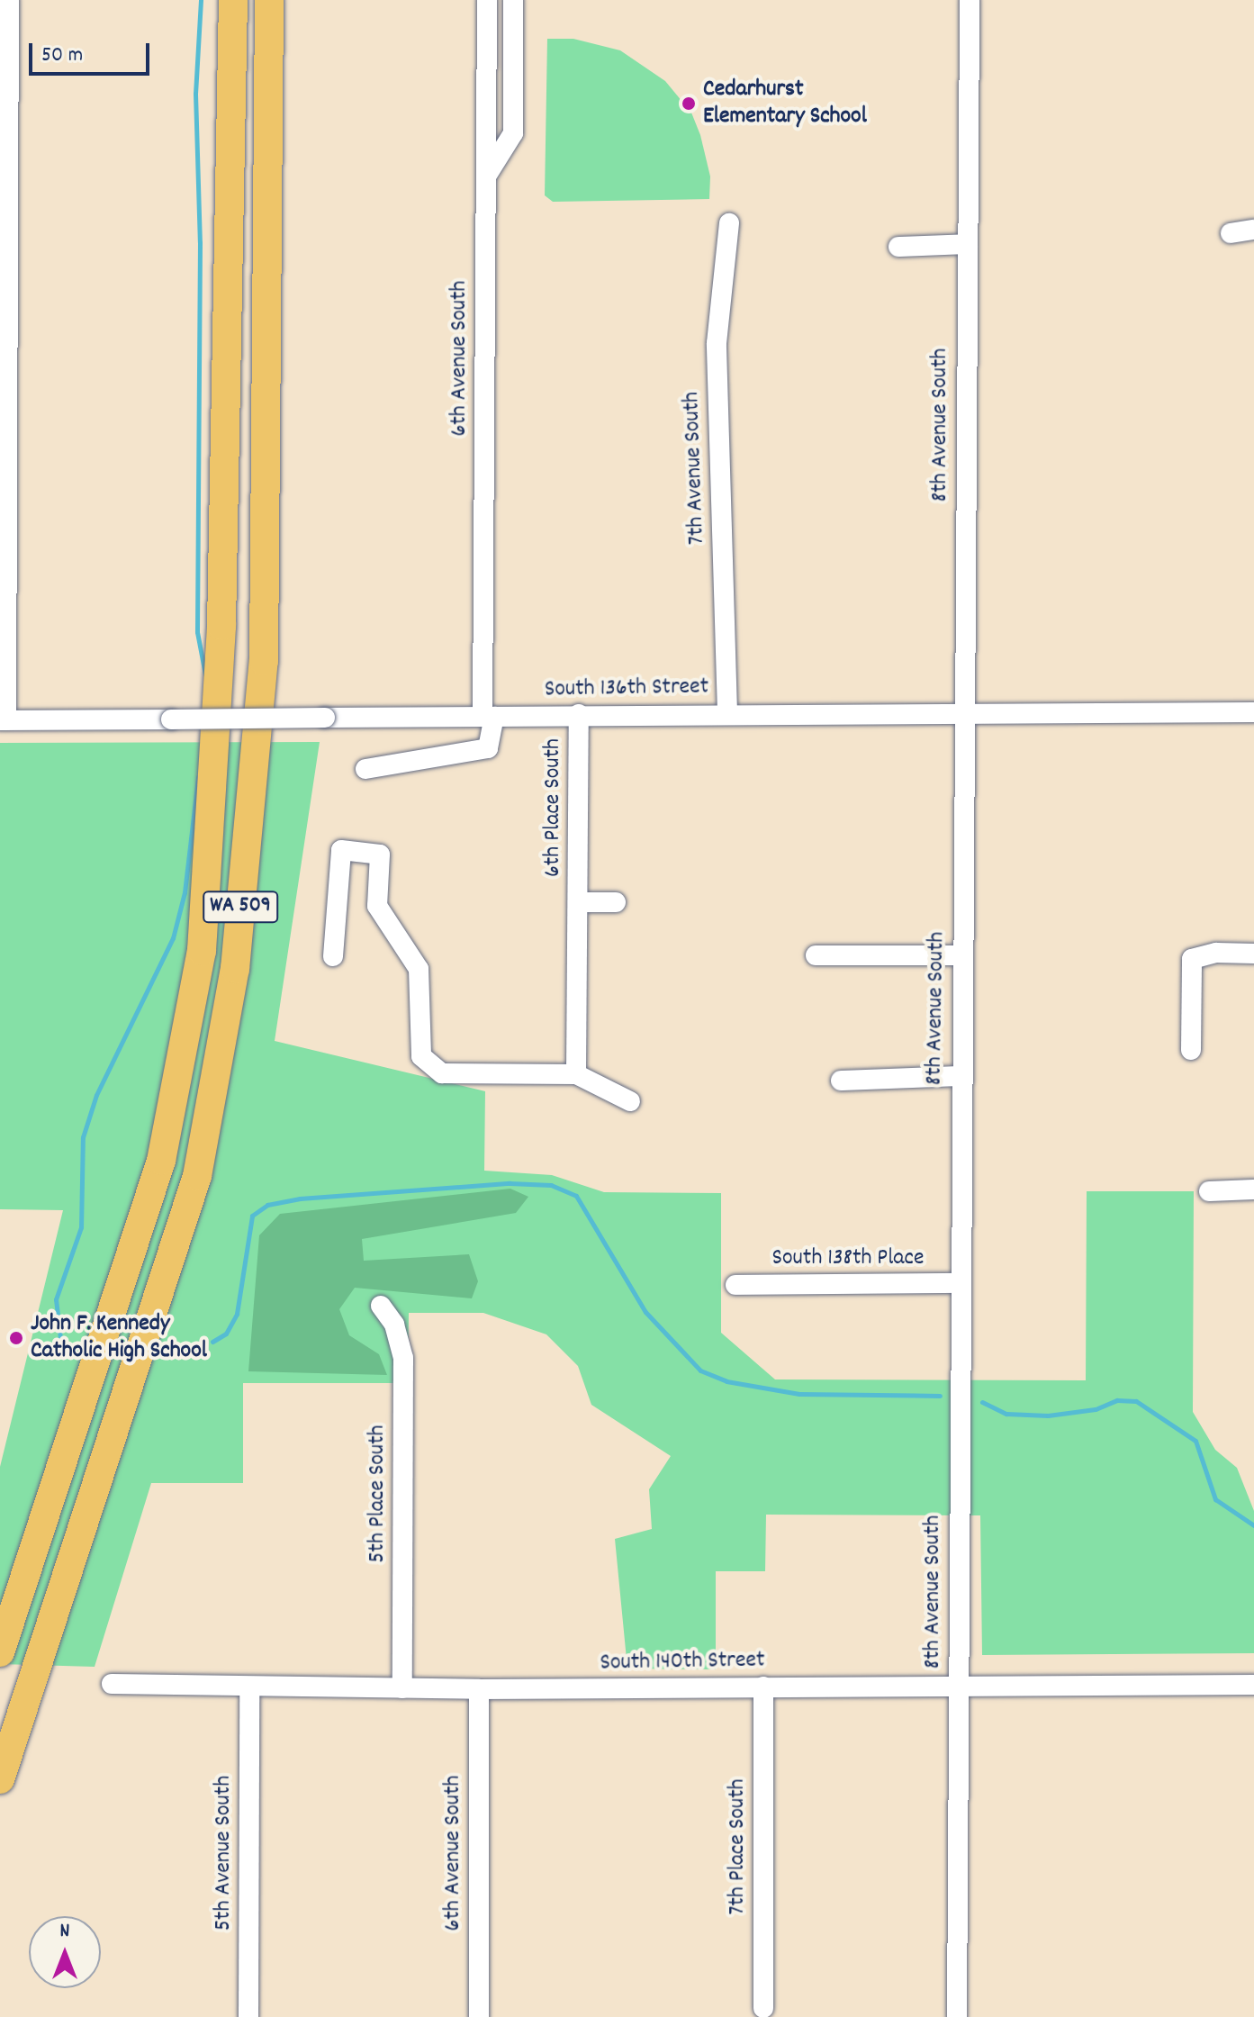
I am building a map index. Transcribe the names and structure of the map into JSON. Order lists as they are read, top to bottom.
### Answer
{
  "streets": {
    "highway": ["WA 509"],
    "street": [
      "6th Avenue South",
      "8th Avenue South",
      "7th Avenue South",
      "South 136th Street",
      "6th Place South",
      "South 138th Place",
      "5th Place South",
      "South 140th Street",
      "7th Place South",
      "5th Avenue South"
    ]
  },
  "crossings": [
    ["6th Avenue South", "South 136th Street"],
    ["6th Avenue South", "South 140th Street"],
    ["8th Avenue South", "South 136th Street"],
    ["8th Avenue South", "South 138th Place"],
    ["8th Avenue South", "South 140th Street"],
    ["7th Avenue South", "South 136th Street"],
    ["South 136th Street", "6th Place South"],
    ["5th Place South", "South 140th Street"],
    ["South 140th Street", "7th Place South"],
    ["South 140th Street", "5th Avenue South"]
  ],
  "places": ["Cedarhurst Elementary School", "John F. Kennedy Catholic High School"],
  "scale_bar": "50 m",
  "north": "top"
}
